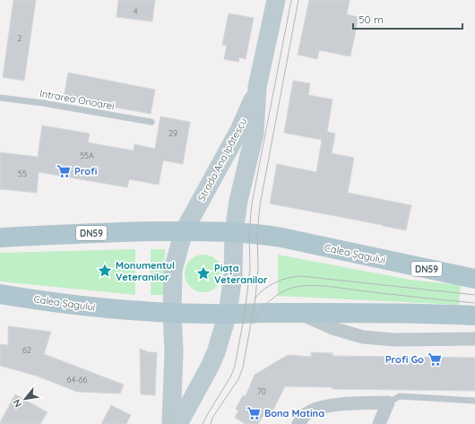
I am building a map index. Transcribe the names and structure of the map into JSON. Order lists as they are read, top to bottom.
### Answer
{
  "streets": {
    "main road": ["DN59", "Calea Șagului"],
    "street": ["Strada Ana Ipătescu"],
    "lane": ["Intrarea Onoarei"]
  },
  "crossings": [
    ["Strada Ana Ipătescu", "DN59"],
    ["Strada Ana Ipătescu", "Calea Șagului"],
    ["DN59", "Calea Șagului"]
  ],
  "places": {
    "supermarket": ["Profi", "Profi Go", "Bona Matina"],
    "place": ["Monumentul Veteranilor", "Piața Veteranilor"]
  },
  "house_numbers": [
    "4",
    "2",
    "29",
    "55A",
    "55",
    "62",
    "64-66",
    "70"
  ],
  "scale_bar": "50 m",
  "north": "bottom left"
}
